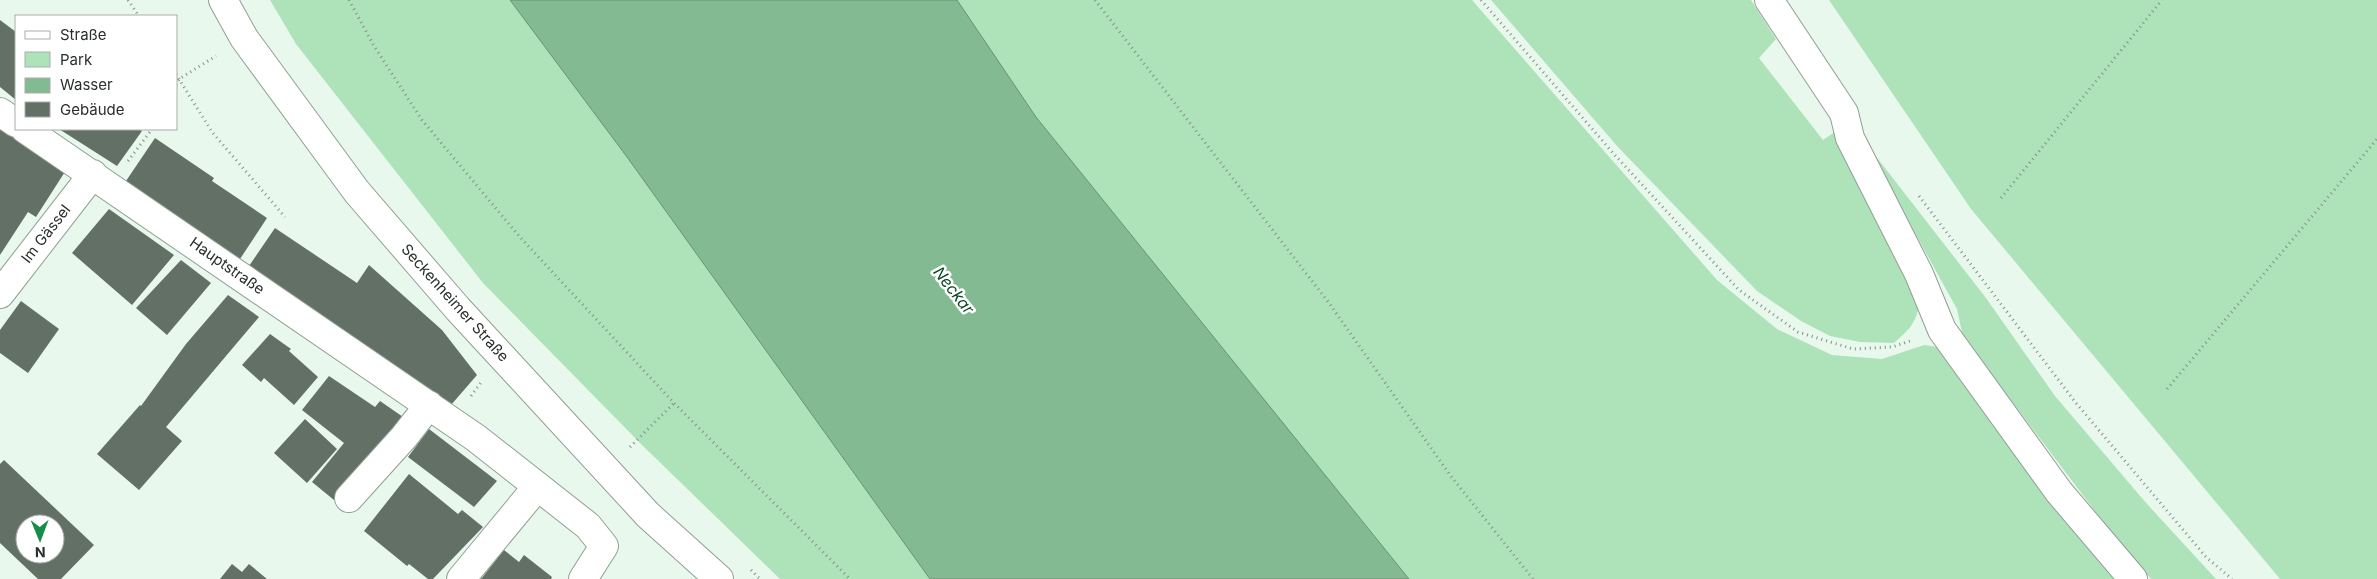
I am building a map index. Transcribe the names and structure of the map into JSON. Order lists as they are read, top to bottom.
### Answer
{
  "streets": {
    "street": ["Im Gässel", "Hauptstraße", "Seckenheimer Straße"]
  },
  "crossings": [
    ["Im Gässel", "Hauptstraße"]
  ],
  "water": ["Neckar"],
  "legend": [
    "Straße",
    "Park",
    "Wasser",
    "Gebäude"
  ],
  "north": "bottom"
}
